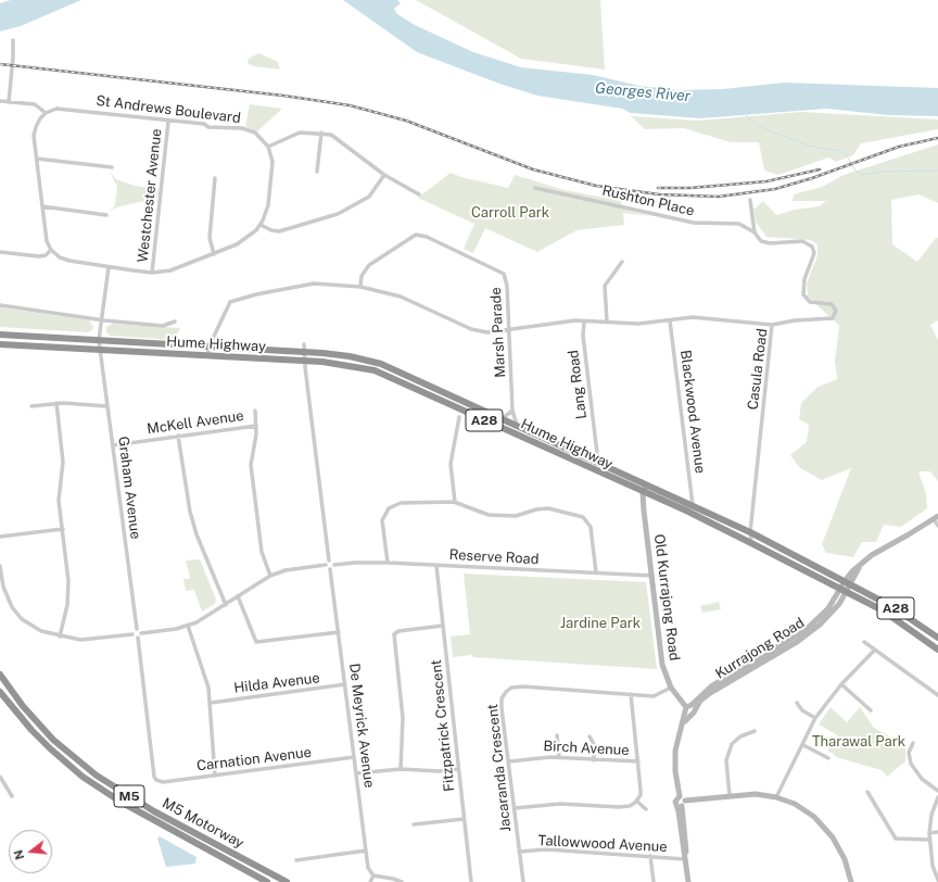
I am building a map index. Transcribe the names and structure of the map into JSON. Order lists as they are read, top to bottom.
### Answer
{
  "streets": {
    "highway": [
      "Hume Highway",
      "A28",
      "M5",
      "M5 Motorway"
    ],
    "street": [
      "St Andrews Boulevard",
      "Westchester Avenue",
      "Rushton Place",
      "Marsh Parade",
      "Casula Road",
      "Lang Road",
      "Blackwood Avenue",
      "McKell Avenue",
      "Graham Avenue",
      "Reserve Road",
      "Old Kurrajong Road",
      "Kurrajong Road",
      "Hilda Avenue",
      "De Meyrick Avenue",
      "Fitzpatrick Crescent",
      "Birch Avenue",
      "Carnation Avenue",
      "Jacaranda Crescent",
      "Tallowwood Avenue"
    ]
  },
  "crossings": [
    ["St Andrews Boulevard", "Westchester Avenue"],
    ["Rushton Place", "Casula Road"],
    ["Marsh Parade", "Hume Highway"],
    ["Hume Highway", "Casula Road"],
    ["Hume Highway", "Lang Road"],
    ["Hume Highway", "Blackwood Avenue"],
    ["Hume Highway", "Graham Avenue"],
    ["Hume Highway", "Old Kurrajong Road"],
    ["Hume Highway", "Kurrajong Road"],
    ["McKell Avenue", "Graham Avenue"],
    ["Reserve Road", "Old Kurrajong Road"],
    ["Reserve Road", "Fitzpatrick Crescent"],
    ["Old Kurrajong Road", "Kurrajong Road"],
    ["Old Kurrajong Road", "Jacaranda Crescent"],
    ["Hilda Avenue", "De Meyrick Avenue"],
    ["De Meyrick Avenue", "Carnation Avenue"],
    ["Birch Avenue", "Jacaranda Crescent"],
    ["Jacaranda Crescent", "Tallowwood Avenue"]
  ],
  "water": ["Georges River"],
  "parks": ["Carroll Park", "Jardine Park", "Tharawal Park"],
  "north": "left"
}
